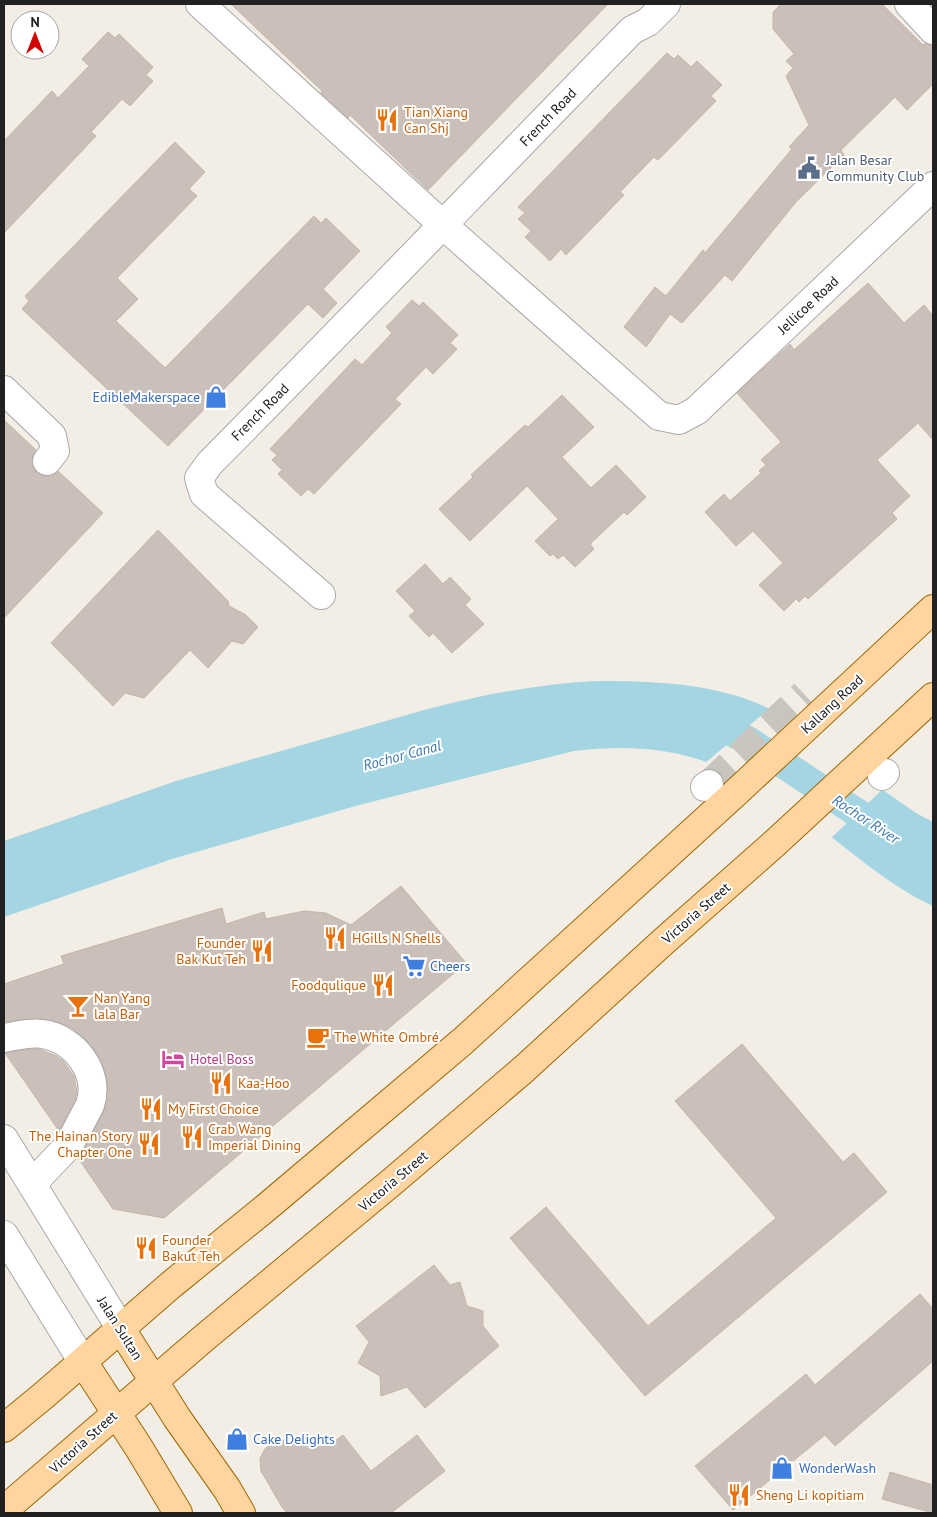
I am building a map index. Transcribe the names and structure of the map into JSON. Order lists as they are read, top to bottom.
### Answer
{
  "streets": {
    "main road": ["Kallang Road", "Victoria Street", "Jalan Sultan"],
    "street": ["French Road", "Jellicoe Road"]
  },
  "crossings": [
    ["French Road", "Jellicoe Road"],
    ["Kallang Road", "Jalan Sultan"],
    ["Victoria Street", "Jalan Sultan"]
  ],
  "water": ["Rochor Canal", "Rochor River"],
  "places": {
    "restaurant": [
      "Tian Xiang Can Shj",
      "HGills N Shells",
      "Founder Bak Kut Teh",
      "Foodqulique",
      "Kaa-Hoo",
      "My First Choice",
      "Crab Wang Imperial Dining",
      "The Hainan Story Chapter One",
      "Founder Bakut Teh",
      "Sheng Li kopitiam"
    ],
    "public building": ["Jalan Besar Community Club"],
    "shop": ["EdibleMakerspace", "Cake Delights", "WonderWash"],
    "supermarket": ["Cheers"],
    "bar": ["Nan Yang lala Bar"],
    "cafe": ["The White Ombré"],
    "hotel": ["Hotel Boss"]
  },
  "north": "top"
}
